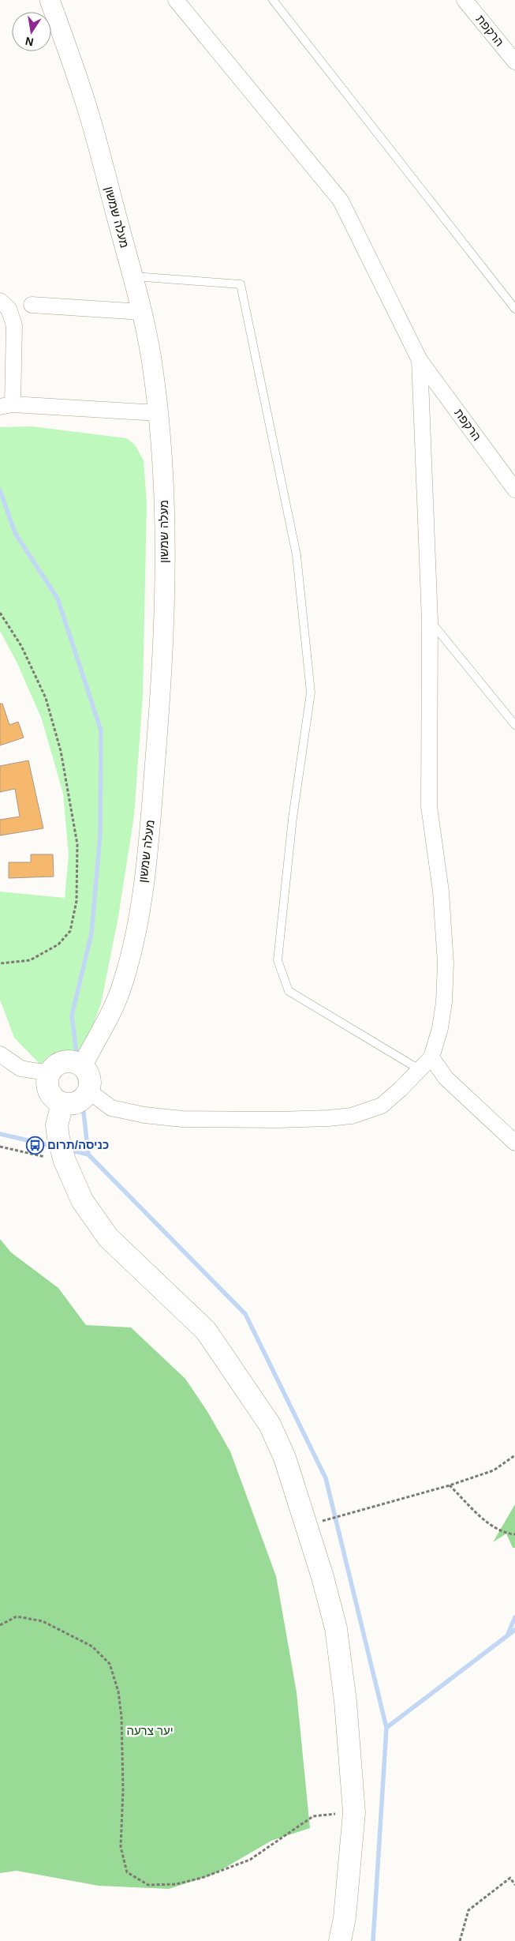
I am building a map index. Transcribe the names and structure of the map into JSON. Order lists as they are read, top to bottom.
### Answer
{
  "streets": {
    "street": ["הרקפת", "מעלה שמשון"]
  },
  "parks": ["יער צרעה"],
  "places": {
    "bus stop": ["כניסה/תרום"]
  },
  "north": "bottom"
}
